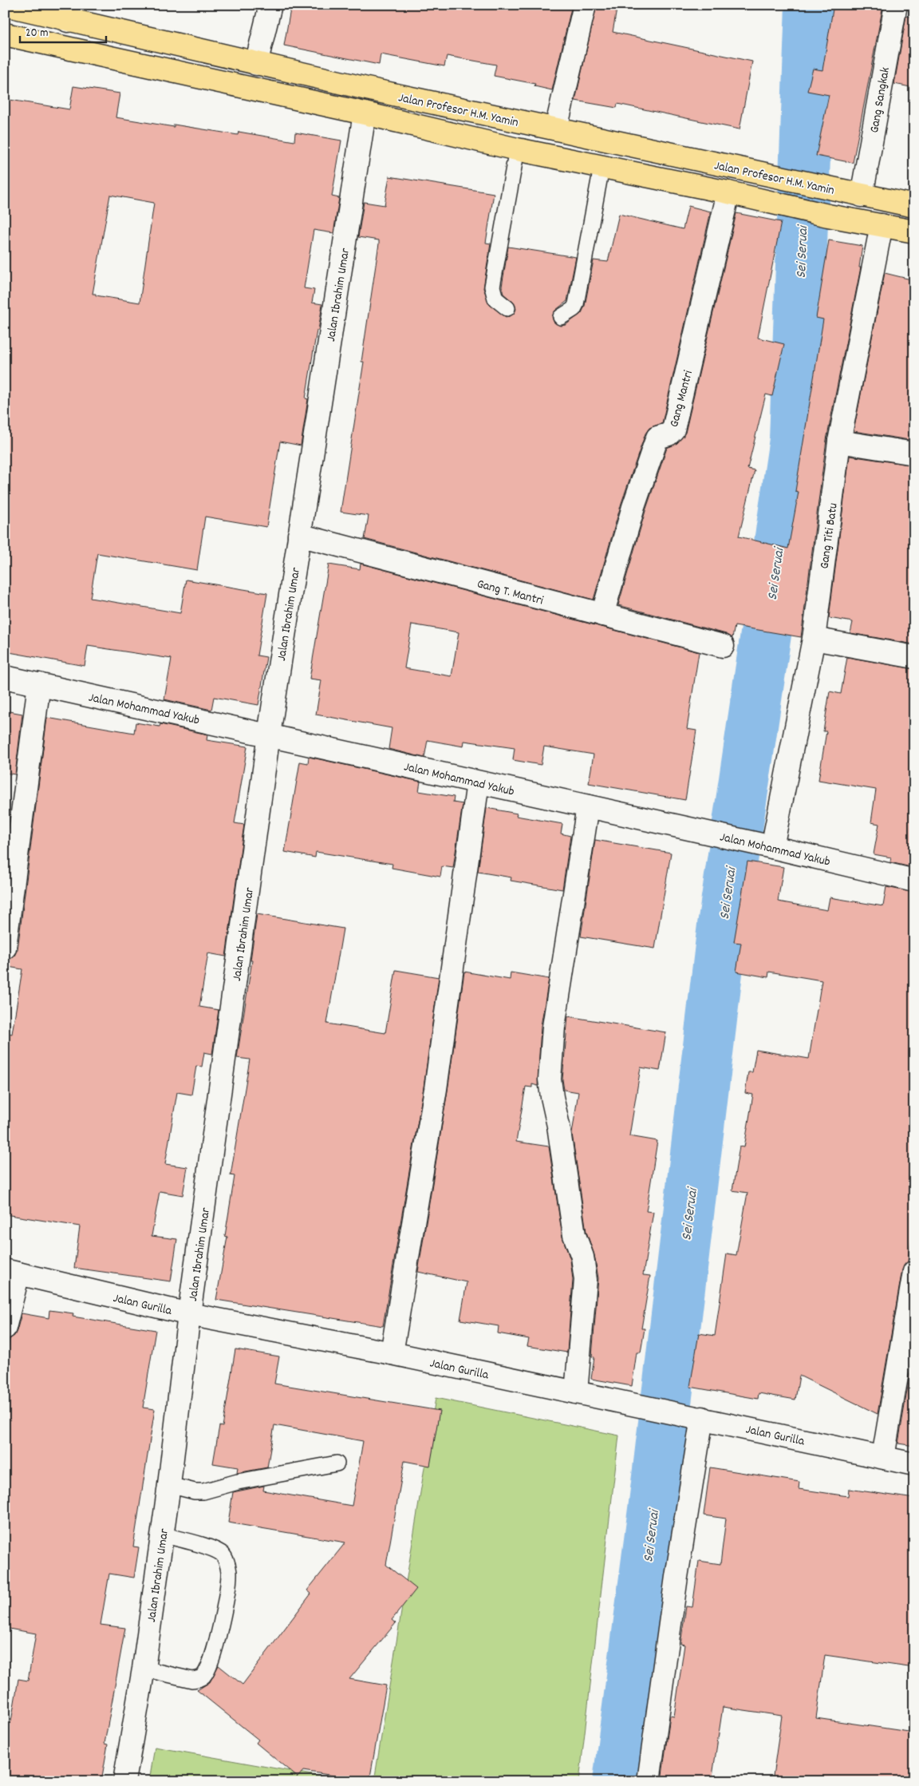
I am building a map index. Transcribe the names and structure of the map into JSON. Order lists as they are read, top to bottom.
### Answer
{
  "streets": {
    "main road": ["Jalan Profesor H.M. Yamin"],
    "street": [
      "Gang Sangkak",
      "Jalan Ibrahim Umar",
      "Gang Mantri",
      "Gang Titi Batu",
      "Gang T. Mantri",
      "Jalan Mohammad Yakub",
      "Jalan Gurilla"
    ]
  },
  "crossings": [
    ["Gang Sangkak", "Jalan Profesor H.M. Yamin"],
    ["Jalan Profesor H.M. Yamin", "Jalan Ibrahim Umar"],
    ["Jalan Profesor H.M. Yamin", "Gang Mantri"],
    ["Jalan Profesor H.M. Yamin", "Gang Titi Batu"],
    ["Jalan Ibrahim Umar", "Gang T. Mantri"],
    ["Jalan Ibrahim Umar", "Jalan Mohammad Yakub"],
    ["Jalan Ibrahim Umar", "Jalan Gurilla"],
    ["Gang Mantri", "Gang T. Mantri"],
    ["Gang Titi Batu", "Jalan Mohammad Yakub"]
  ],
  "water": ["Sei Seruai"],
  "scale_bar": "20 m"
}
